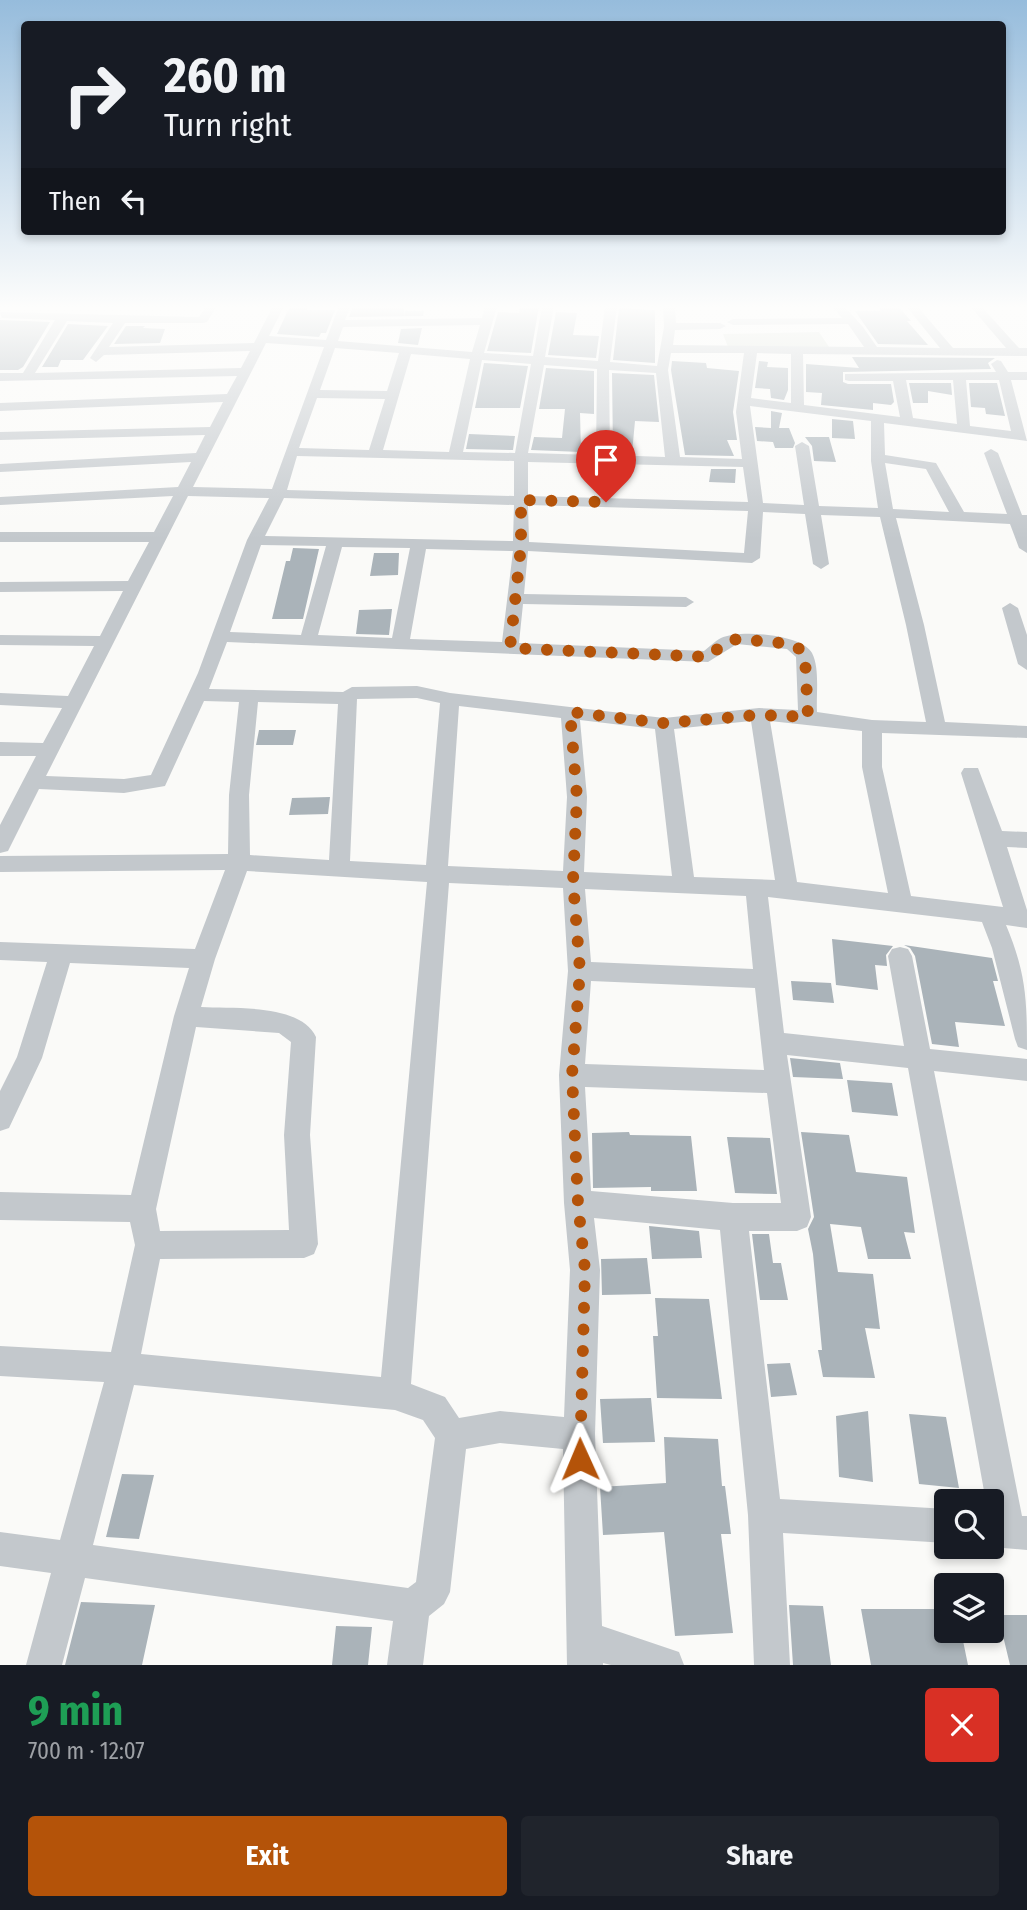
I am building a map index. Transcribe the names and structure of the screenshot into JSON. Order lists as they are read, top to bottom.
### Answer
{
  "page": {
    "turn": ["260 m", "Turn right"],
    "then": "Then",
    "heading": ["9 min", "700 m · 12:07"],
    "buttons": ["Exit", "Share"]
  }
}
